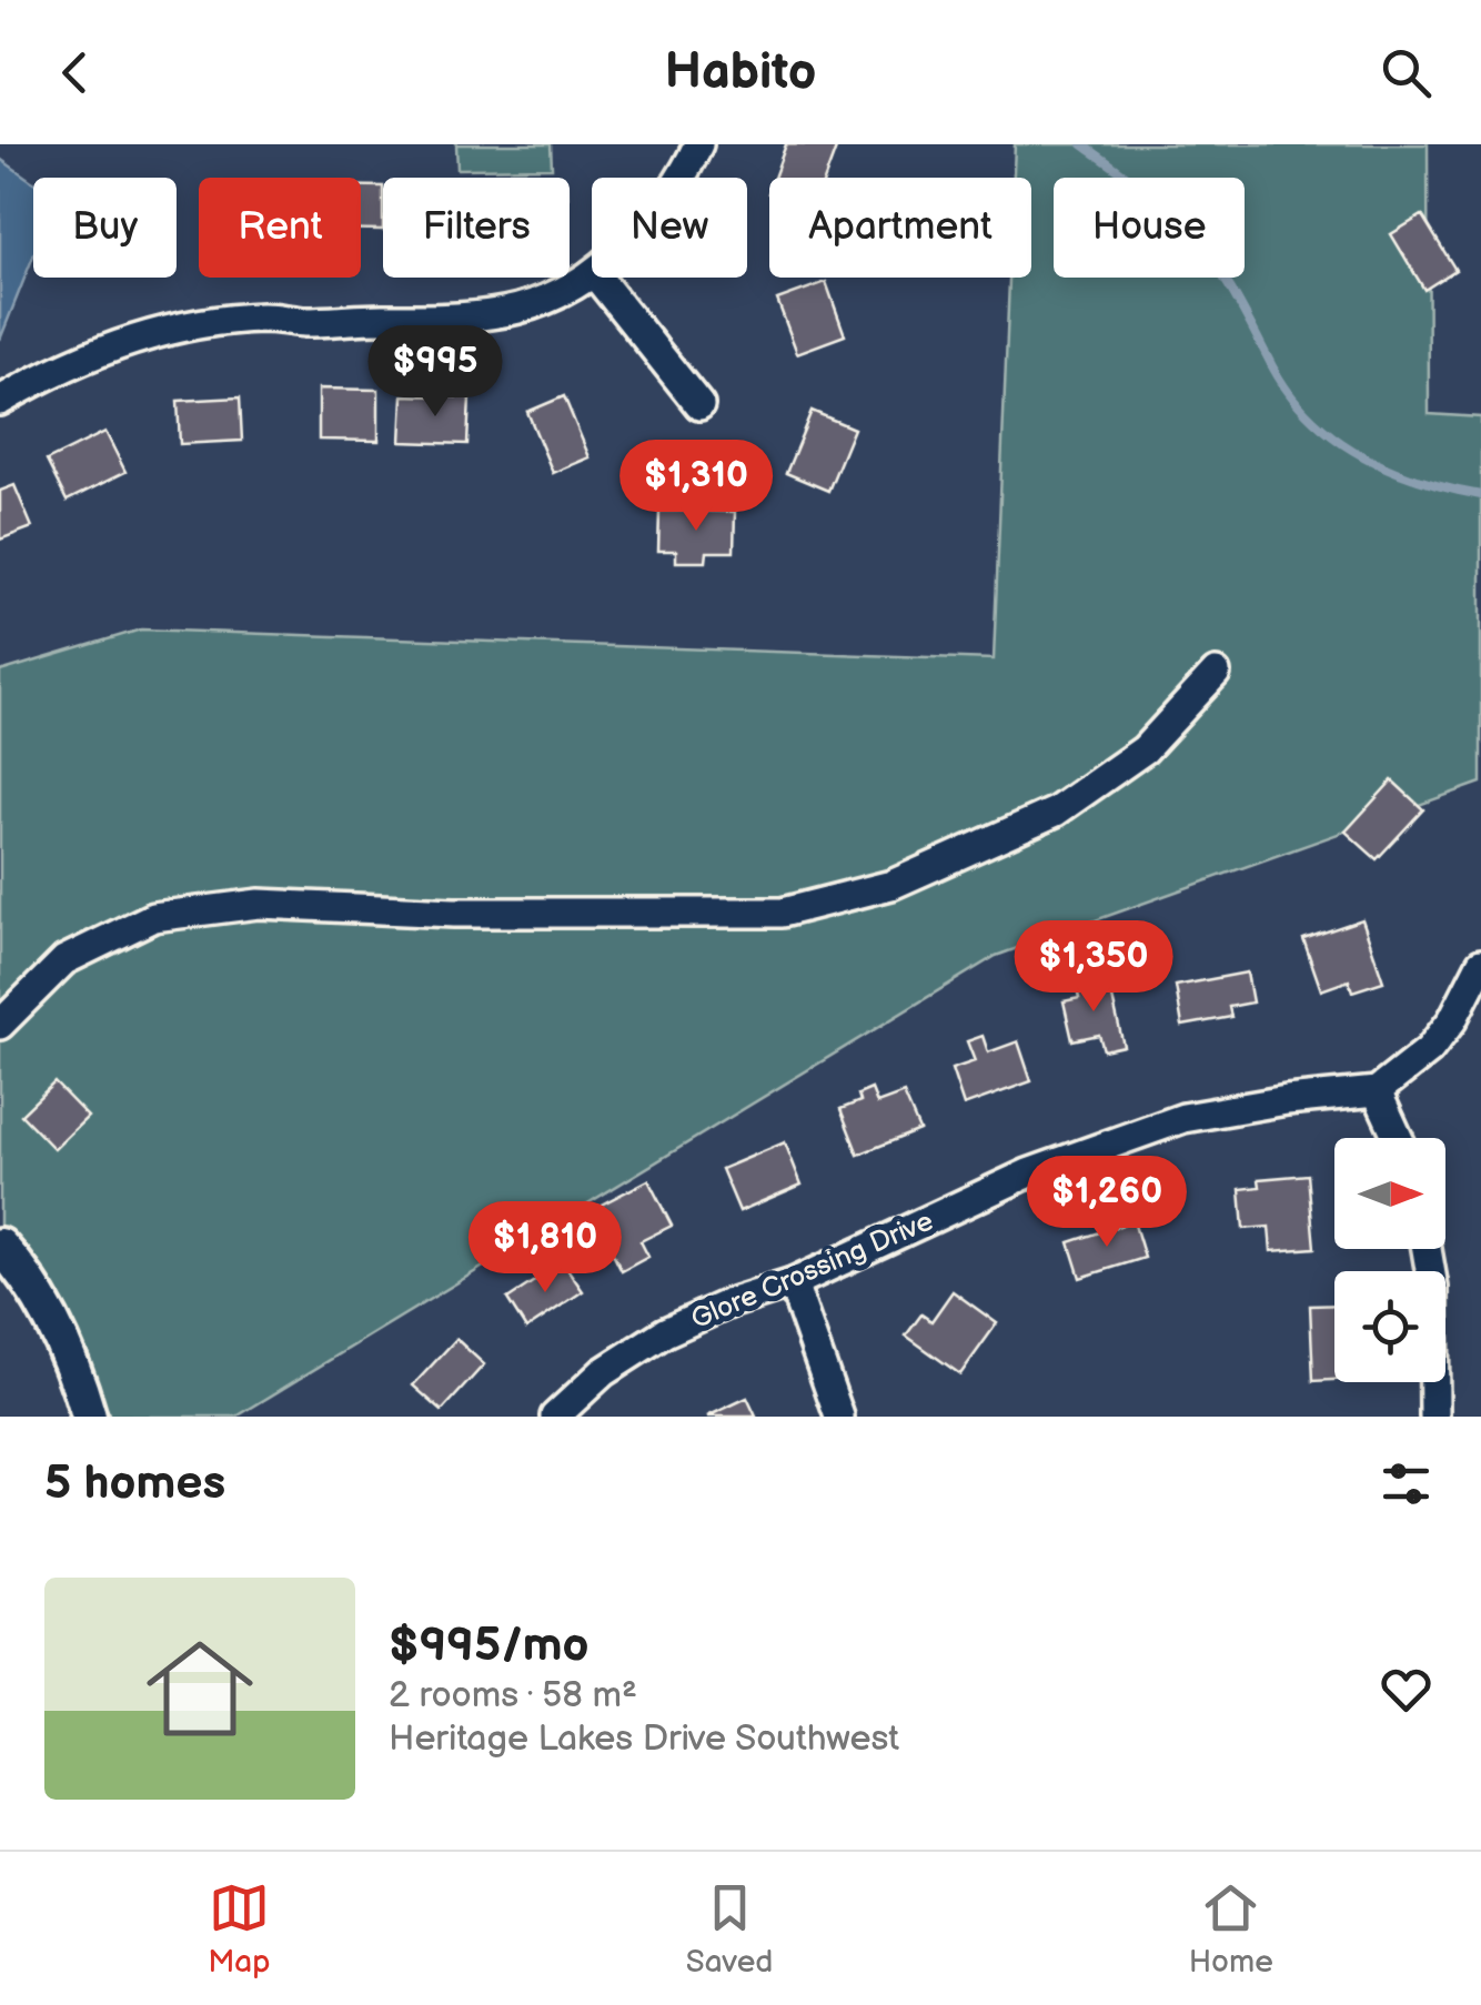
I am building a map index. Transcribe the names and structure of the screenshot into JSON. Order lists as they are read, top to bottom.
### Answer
{
  "streets": {
    "street": ["Glore Crossing Drive"]
  },
  "north": "right",
  "page": {
    "header": "Habito",
    "chip": [
      "Buy",
      "Rent",
      "Filters",
      "New",
      "Apartment",
      "House"
    ],
    "price": [
      "$995",
      "$1,310",
      "$1,350",
      "$1,260",
      "$1,810"
    ],
    "heading": "5 homes",
    "list": [
      {
        "name": "$995/mo",
        "note": "2 rooms · 58 m² · Heritage Lakes Drive Southwest"
      }
    ],
    "tabs": ["Map", "Saved", "Home"]
  }
}
